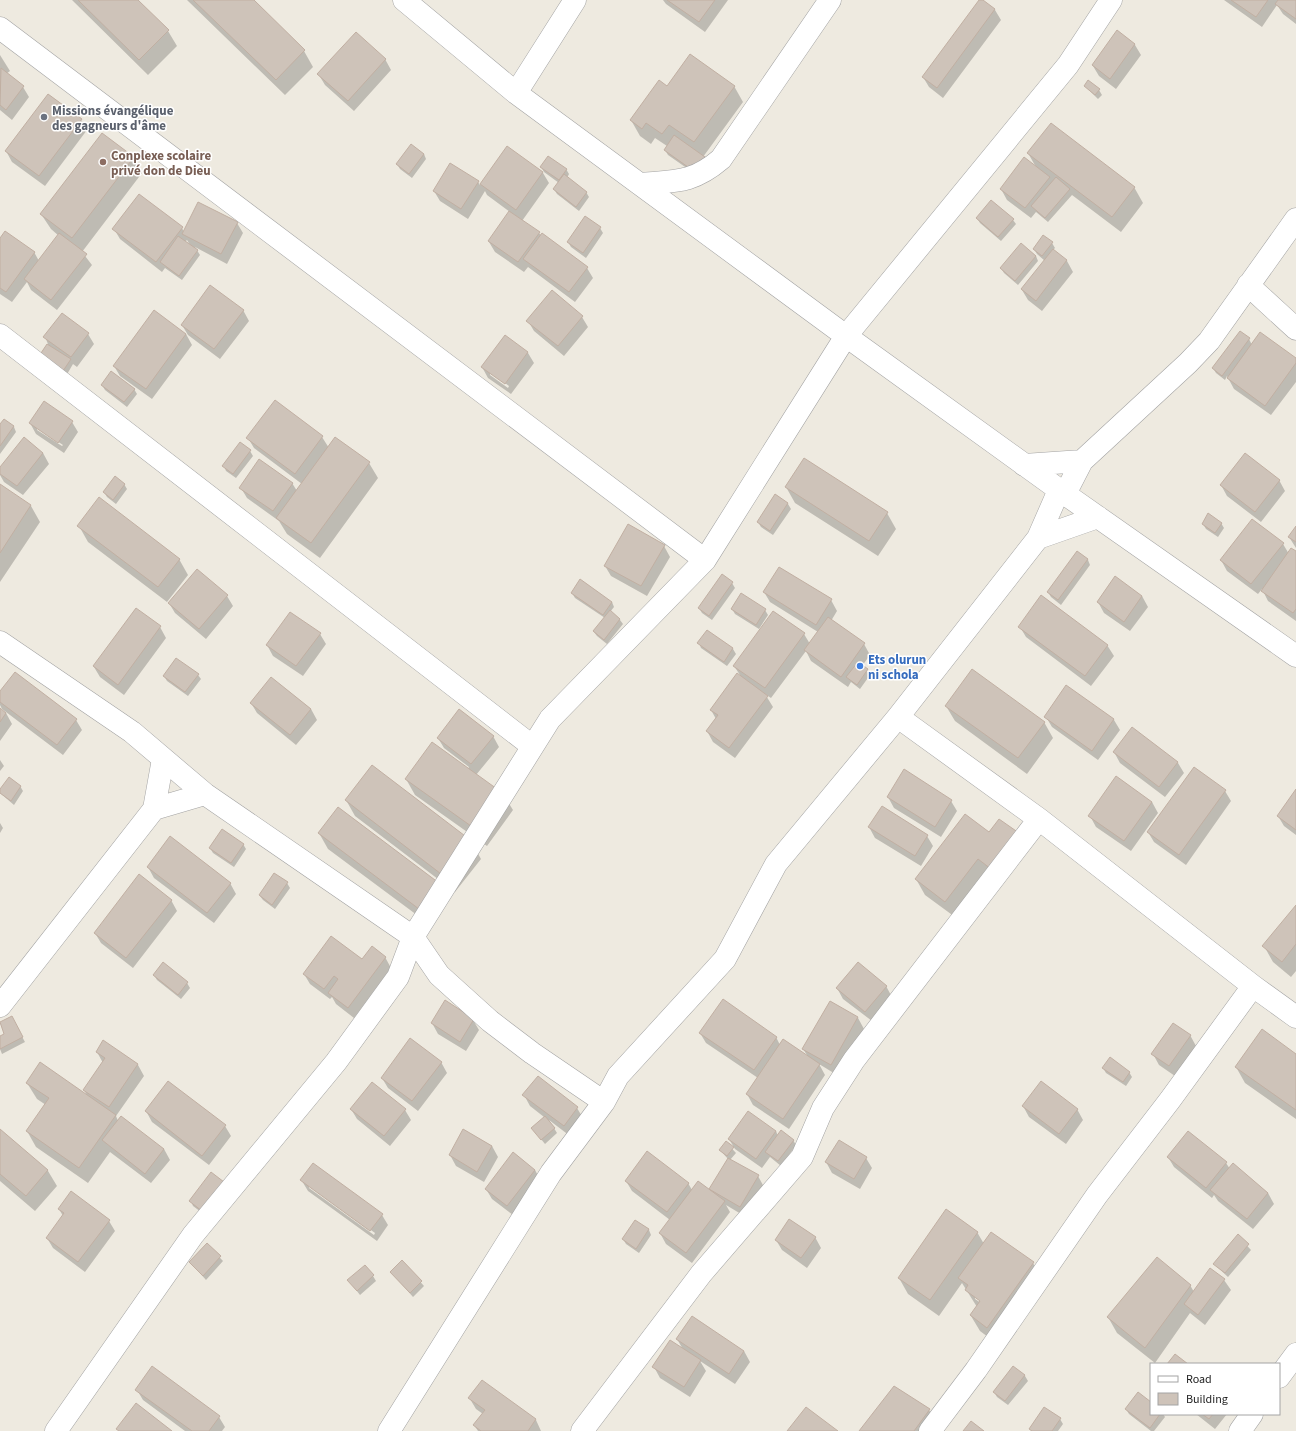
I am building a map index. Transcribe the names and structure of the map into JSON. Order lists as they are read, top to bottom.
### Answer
{
  "places": ["Missions évangélique des gagneurs d'âme", "Conplexe scolaire privé don de Dieu", "Ets olurun ni schola"],
  "legend": ["Road", "Building"]
}
